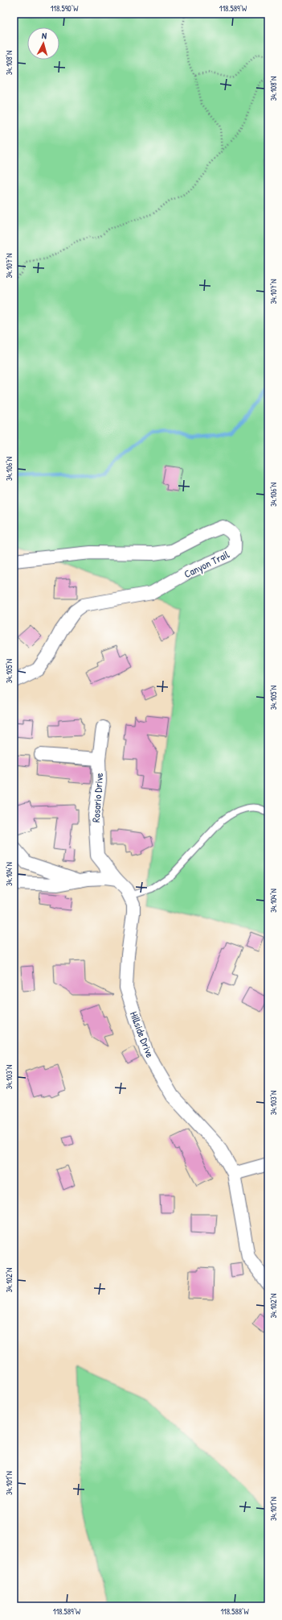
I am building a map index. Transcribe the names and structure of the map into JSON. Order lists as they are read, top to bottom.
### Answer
{
  "streets": {
    "street": ["Canyon Trail", "Rosario Drive", "Hillside Drive"]
  },
  "crossings": [
    ["Rosario Drive", "Hillside Drive"]
  ],
  "north": "top",
  "coordinates": [
    "118.590°W",
    "118.589°W",
    "34.108°N",
    "34.107°N",
    "34.106°N",
    "34.105°N",
    "34.104°N",
    "34.103°N",
    "34.102°N",
    "34.101°N",
    "118.588°W"
  ]
}
